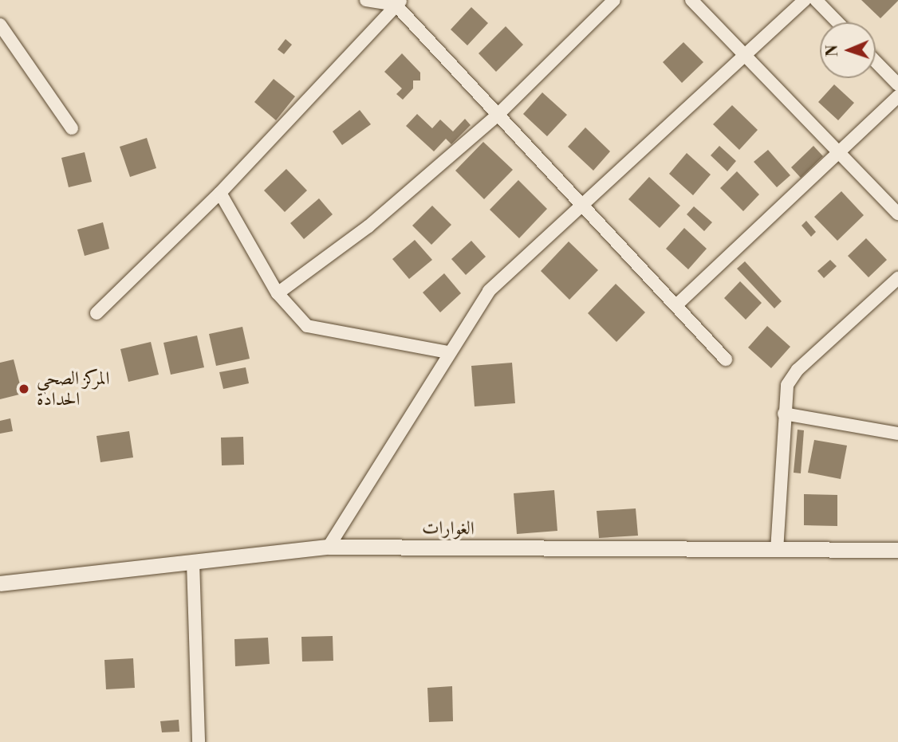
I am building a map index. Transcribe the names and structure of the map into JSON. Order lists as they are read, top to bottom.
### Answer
{
  "streets": {
    "street": ["الغوارات"]
  },
  "places": ["المركز الصحي الحدادة"],
  "north": "left"
}
